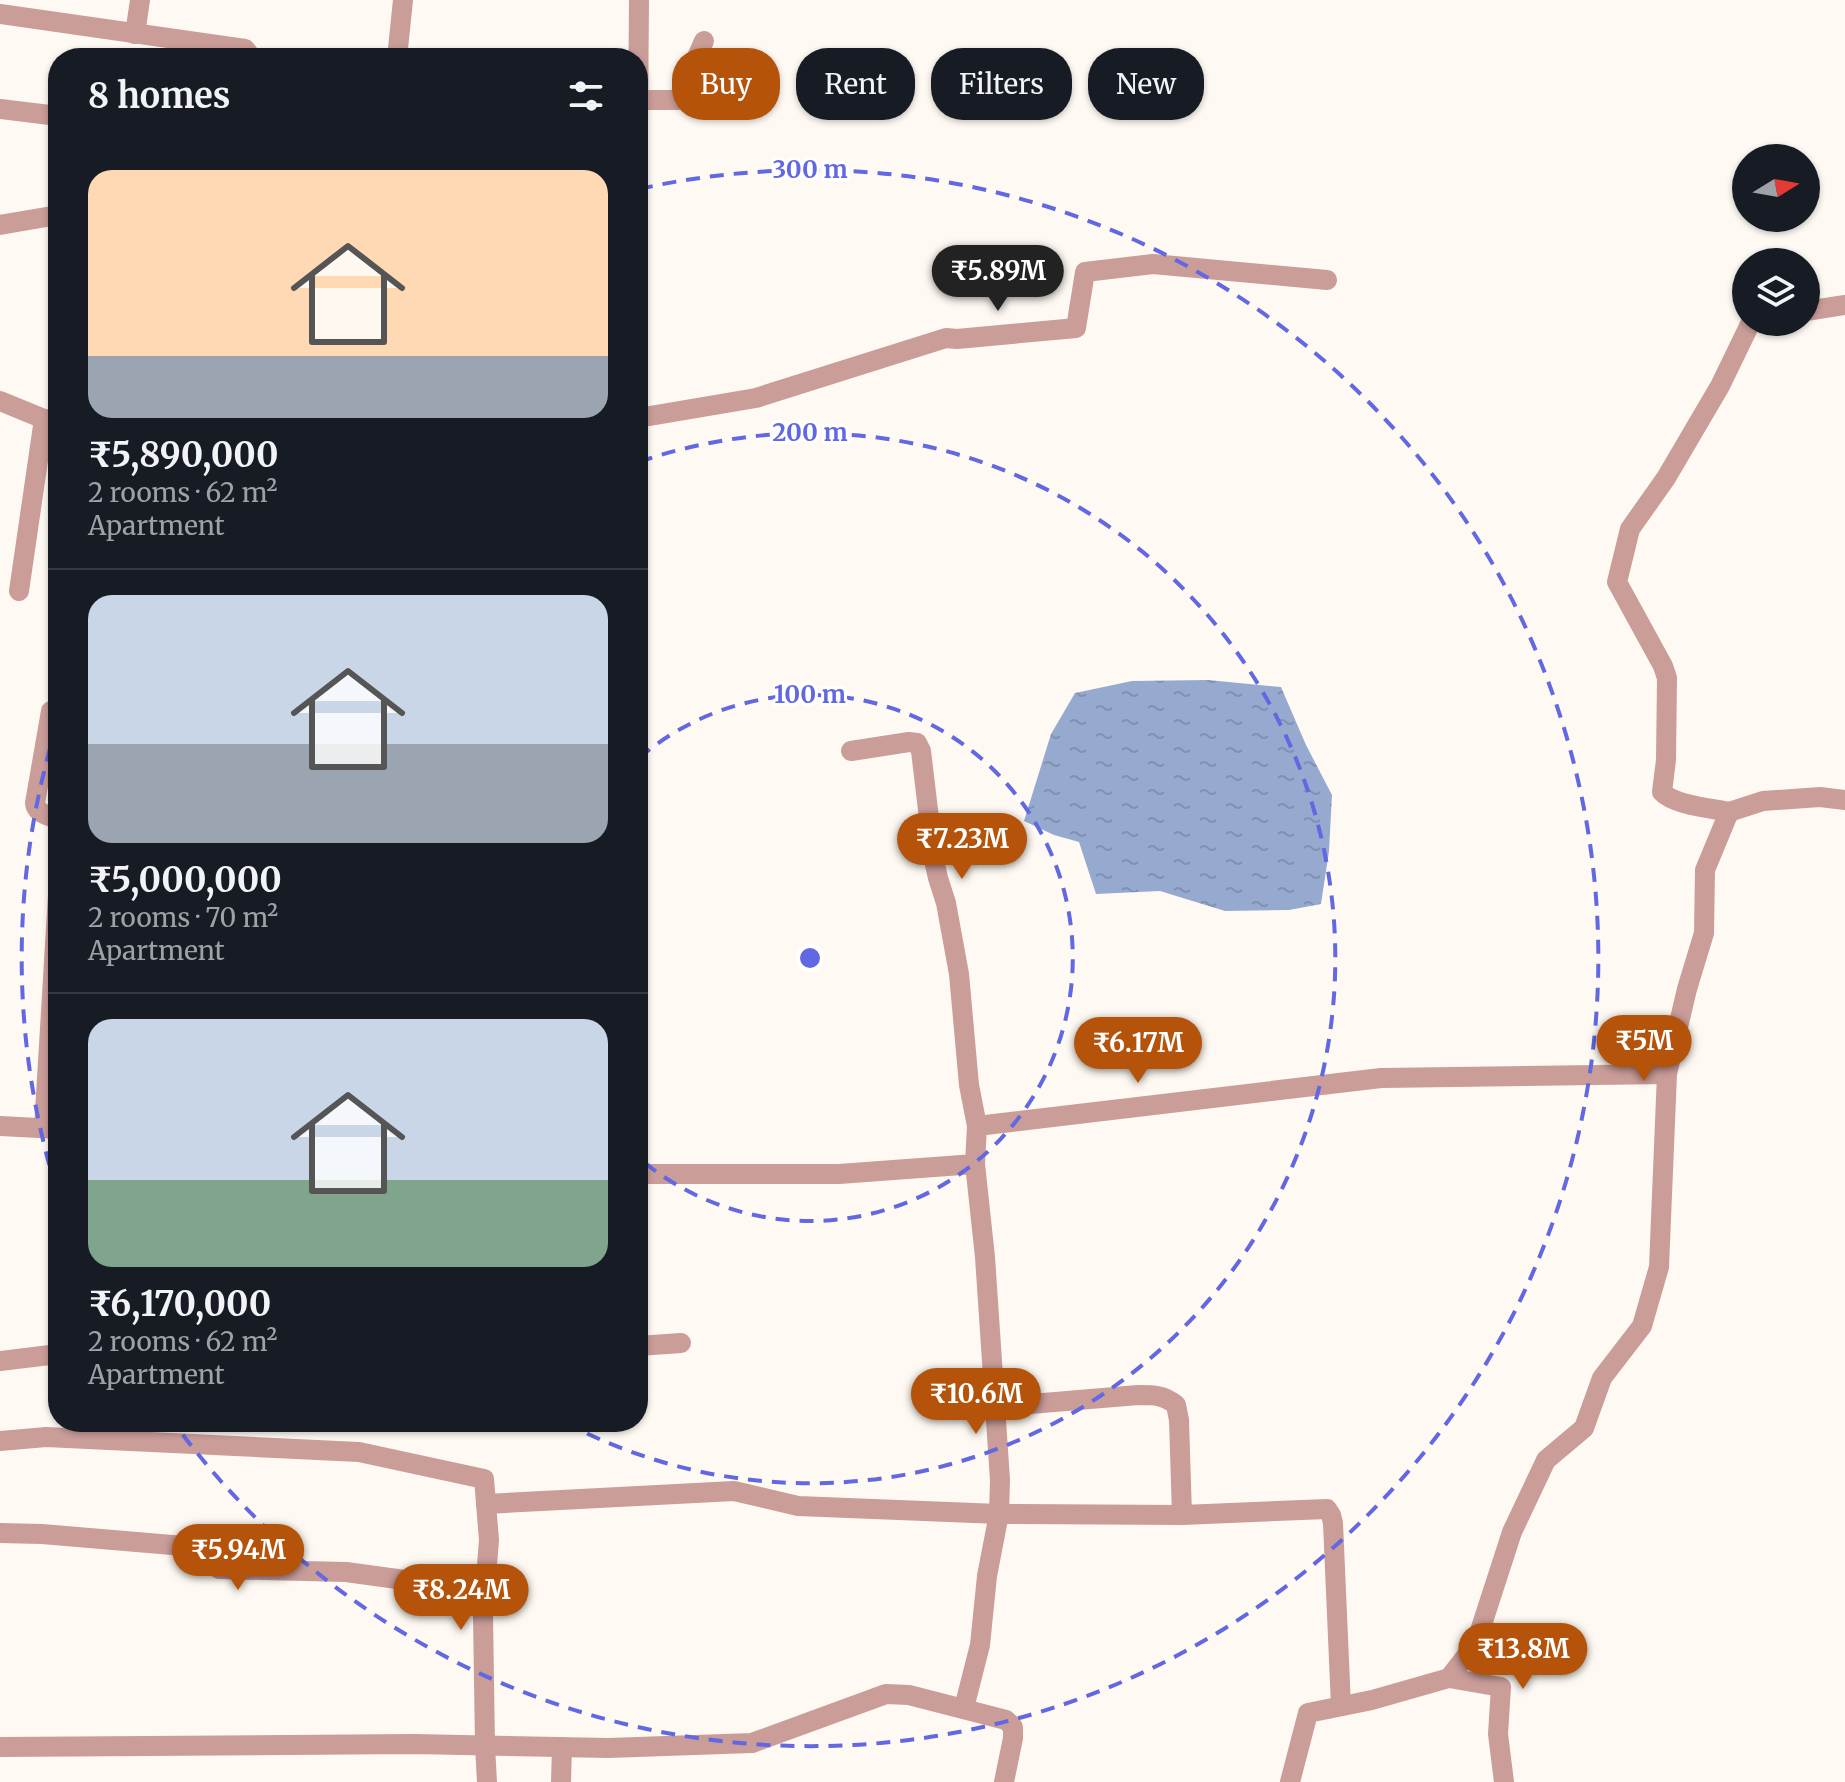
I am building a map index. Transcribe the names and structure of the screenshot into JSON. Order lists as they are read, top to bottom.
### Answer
{
  "north": "right",
  "page": {
    "chip": [
      "Buy",
      "Rent",
      "Filters",
      "New"
    ],
    "heading": "8 homes",
    "list": [
      {
        "name": "₹5,890,000",
        "note": "2 rooms · 62 m² · Apartment"
      },
      {
        "name": "₹5,000,000",
        "note": "2 rooms · 70 m² · Apartment"
      },
      {
        "name": "₹6,170,000",
        "note": "2 rooms · 62 m² · Apartment"
      }
    ],
    "price": [
      "₹5.89M",
      "₹7.23M",
      "₹5M",
      "₹6.17M",
      "₹10.6M",
      "₹5.94M",
      "₹8.24M",
      "₹13.8M"
    ]
  },
  "rings": ["300 m", "200 m", "100 m"]
}
